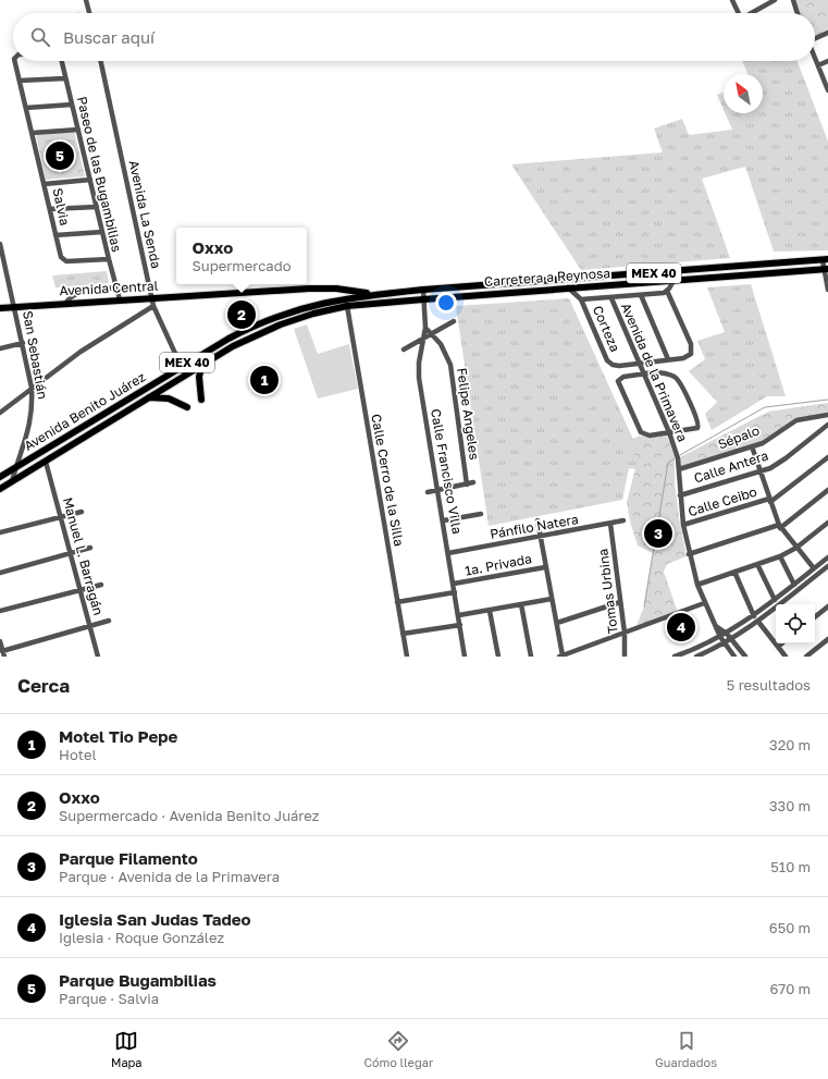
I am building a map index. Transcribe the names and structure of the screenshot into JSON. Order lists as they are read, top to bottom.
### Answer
{
  "streets": {
    "main road": [
      "MEX 40",
      "Carretera a Reynosa",
      "Avenida Central",
      "Avenida Benito Juárez"
    ],
    "street": [
      "Paseo de las Bugambilias",
      "Salvia",
      "Avenida La Senda",
      "Corteza",
      "San Sebastián",
      "Avenida de la Primavera",
      "Felipe Angeles",
      "Sépalo",
      "Calle Antera",
      "Calle Francisco Villa",
      "Calle Cerro de la Silla",
      "Calle Ceibo",
      "Pánfilo Natera",
      "Manuel L. Barragán",
      "1a. Privada",
      "Tomas Urbina"
    ]
  },
  "crossings": [
    ["Paseo de las Bugambilias", "Salvia"],
    ["Paseo de las Bugambilias", "Avenida Central"],
    ["Avenida La Senda", "MEX 40"],
    ["Avenida La Senda", "Avenida Central"],
    ["Avenida La Senda", "Avenida Benito Juárez"],
    ["MEX 40", "Carretera a Reynosa"],
    ["MEX 40", "Avenida Central"],
    ["MEX 40", "Avenida Benito Juárez"],
    ["Carretera a Reynosa", "Avenida Central"],
    ["Carretera a Reynosa", "Avenida Benito Juárez"],
    ["Carretera a Reynosa", "Calle Francisco Villa"],
    ["Carretera a Reynosa", "Calle Cerro de la Silla"],
    ["Avenida Central", "San Sebastián"],
    ["Corteza", "Avenida de la Primavera"],
    ["San Sebastián", "Avenida Benito Juárez"],
    ["Avenida de la Primavera", "Sépalo"],
    ["Avenida de la Primavera", "Calle Antera"],
    ["Avenida de la Primavera", "Calle Ceibo"],
    ["Avenida Benito Juárez", "Calle Cerro de la Silla"],
    ["Avenida Benito Juárez", "Manuel L. Barragán"],
    ["Felipe Angeles", "Calle Francisco Villa"],
    ["Calle Francisco Villa", "Pánfilo Natera"],
    ["Calle Francisco Villa", "1a. Privada"],
    ["Pánfilo Natera", "Tomas Urbina"]
  ],
  "north": "top left",
  "page": {
    "search": "Buscar aquí",
    "pins": [
      "5",
      "2",
      "1",
      "3",
      "4"
    ],
    "popup": ["Oxxo", "Supermercado"],
    "heading": ["Cerca", "5 resultados"],
    "list": [
      {
        "mark": "1",
        "name": "Motel Tio Pepe",
        "note": "Hotel",
        "value": "320 m"
      },
      {
        "mark": "2",
        "name": "Oxxo",
        "note": "Supermercado · Avenida Benito Juárez",
        "value": "330 m"
      },
      {
        "mark": "3",
        "name": "Parque Filamento",
        "note": "Parque · Avenida de la Primavera",
        "value": "510 m"
      },
      {
        "mark": "4",
        "name": "Iglesia San Judas Tadeo",
        "note": "Iglesia · Roque González",
        "value": "650 m"
      },
      {
        "mark": "5",
        "name": "Parque Bugambilias",
        "note": "Parque · Salvia",
        "value": "670 m"
      }
    ],
    "nav": ["Mapa", "Cómo llegar", "Guardados"]
  }
}
